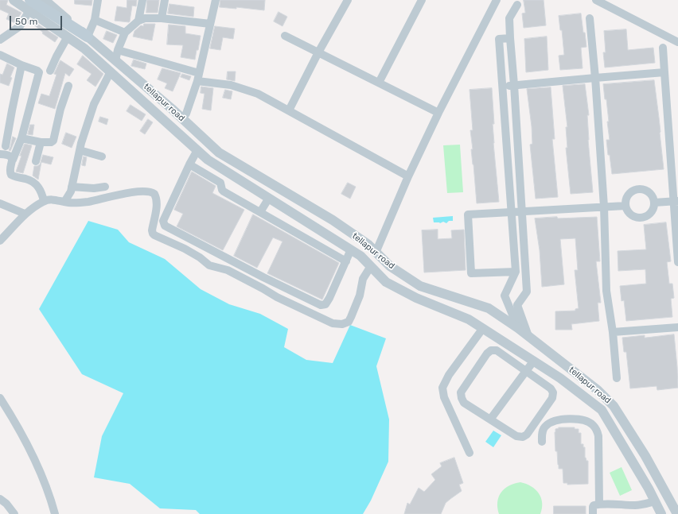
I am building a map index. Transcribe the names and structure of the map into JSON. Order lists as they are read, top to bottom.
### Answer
{
  "streets": {
    "street": ["tellapur road"]
  },
  "scale_bar": "50 m"
}
